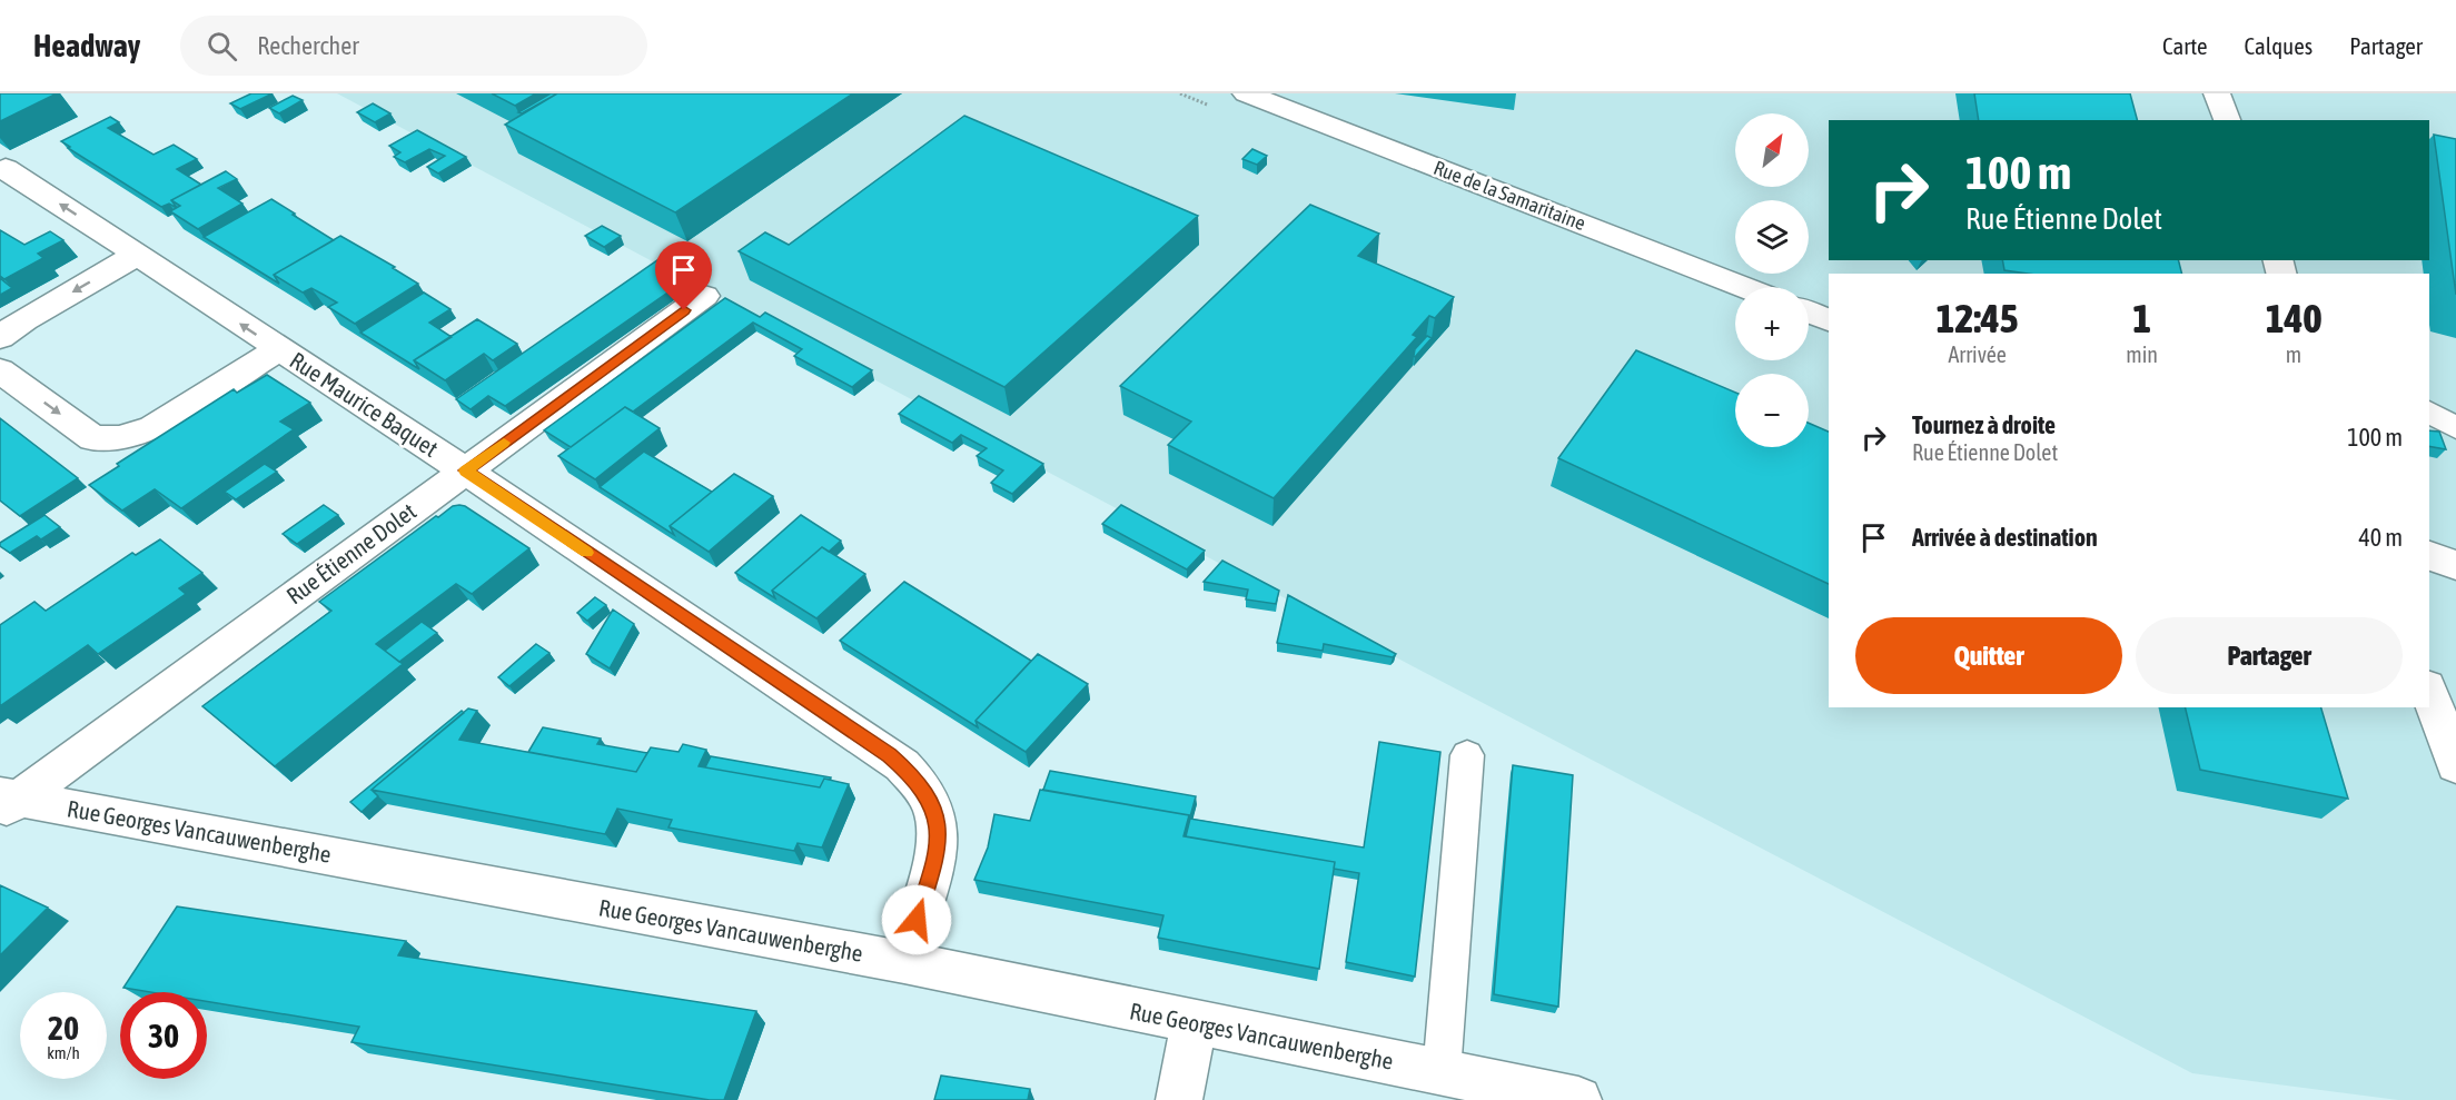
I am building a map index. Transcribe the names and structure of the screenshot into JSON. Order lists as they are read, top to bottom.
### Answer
{
  "streets": {
    "street": [
      "Rue de la Samaritaine",
      "Rue Maurice Baquet",
      "Rue Étienne Dolet",
      "Rue Georges Vancauwenberghe"
    ]
  },
  "crossings": [
    ["Rue Maurice Baquet", "Rue Étienne Dolet"],
    ["Rue Maurice Baquet", "Rue Georges Vancauwenberghe"],
    ["Rue Étienne Dolet", "Rue Georges Vancauwenberghe"]
  ],
  "north": "top right",
  "page": {
    "header": "Headway",
    "search": "Rechercher",
    "nav": ["Carte", "Calques", "Partager"],
    "map_buttons": ["+", "−"],
    "turn": ["100 m", "Rue Étienne Dolet"],
    "eta": [
      "12:45",
      "Arrivée",
      "1",
      "min",
      "140",
      "m"
    ],
    "list": [
      {
        "name": "Tournez à droite",
        "note": "Rue Étienne Dolet",
        "value": "100 m"
      },
      {
        "name": "Arrivée à destination",
        "value": "40 m"
      }
    ],
    "buttons": ["Quitter", "Partager"],
    "speed": "20 km/h",
    "limit": "30"
  }
}
